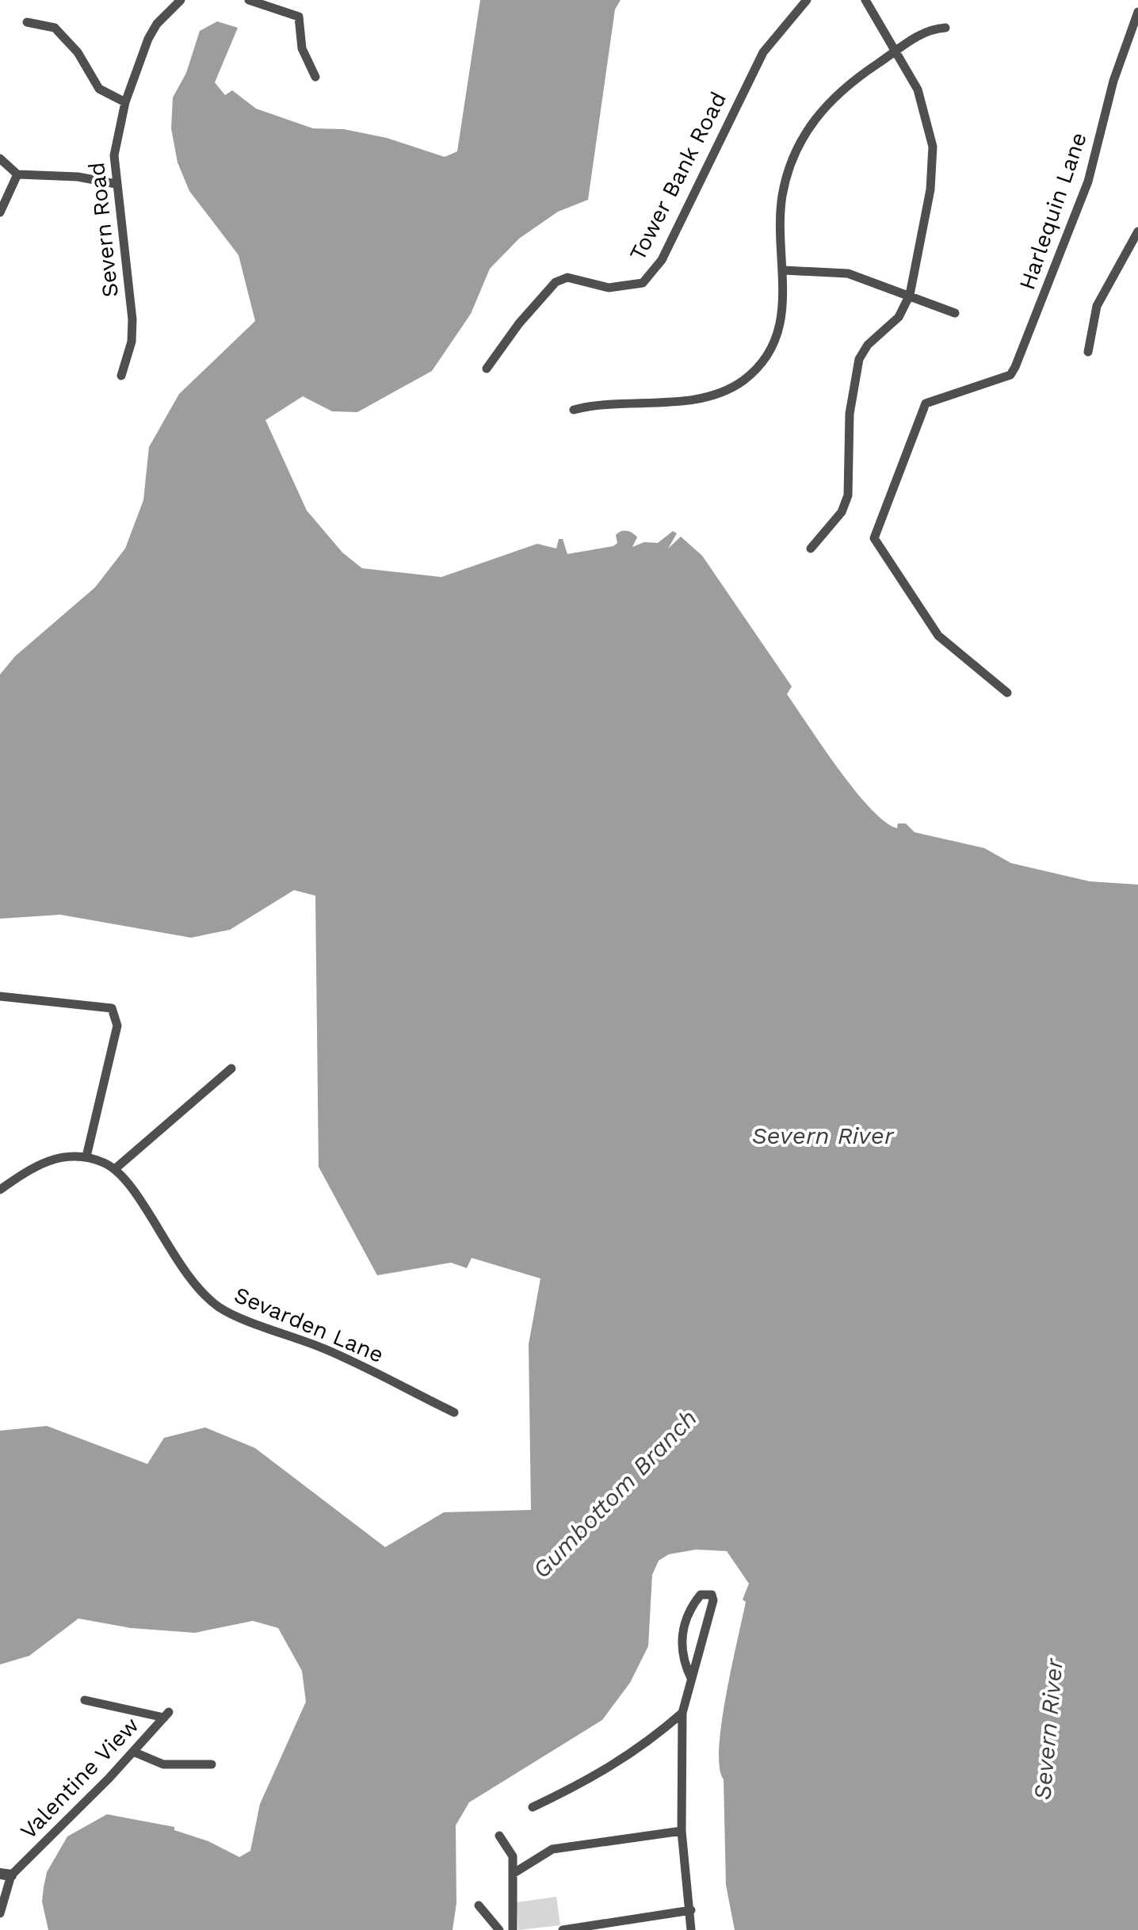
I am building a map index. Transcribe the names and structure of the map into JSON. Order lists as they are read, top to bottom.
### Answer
{
  "streets": {
    "street": [
      "Tower Bank Road",
      "Harlequin Lane",
      "Severn Road",
      "Sevarden Lane",
      "Valentine View"
    ]
  },
  "water": ["Severn River", "Gumbottom Branch"]
}
